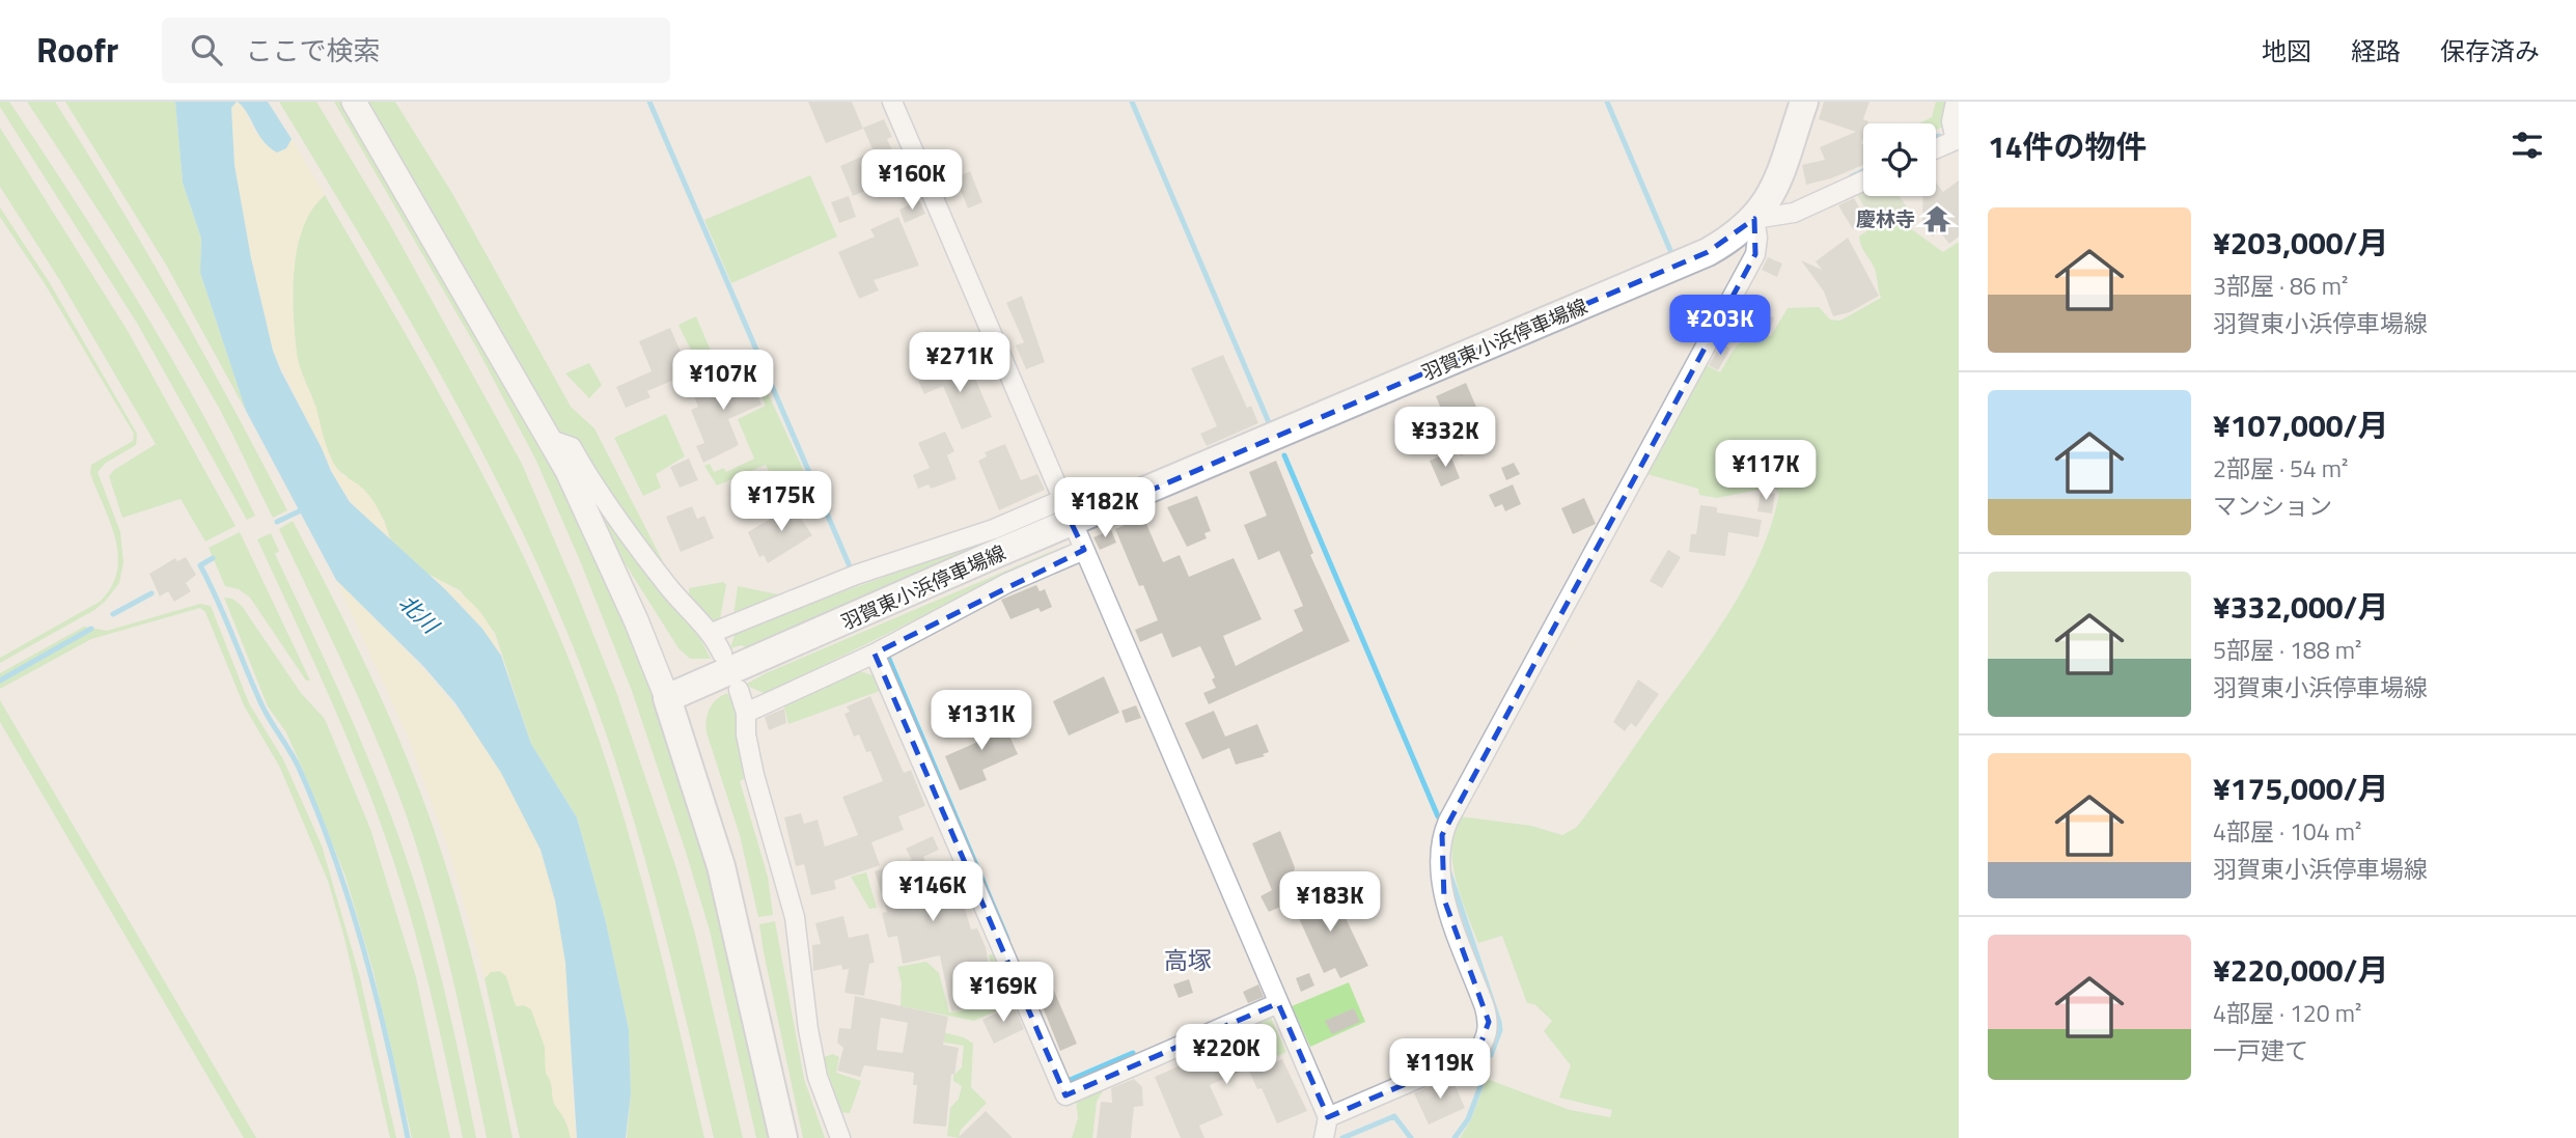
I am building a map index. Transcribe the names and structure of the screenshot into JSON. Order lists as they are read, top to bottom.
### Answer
{
  "streets": {
    "main road": ["羽賀東小浜停車場線"]
  },
  "districts": ["高塚"],
  "water": ["北川"],
  "places": {
    "temple": ["慶林寺"]
  },
  "page": {
    "header": "Roofr",
    "search": "ここで検索",
    "nav": ["地図", "経路", "保存済み"],
    "heading": "14件の物件",
    "price": [
      "¥160K",
      "¥203K",
      "¥271K",
      "¥107K",
      "¥332K",
      "¥117K",
      "¥175K",
      "¥182K",
      "¥131K",
      "¥146K",
      "¥183K",
      "¥169K",
      "¥220K",
      "¥119K"
    ],
    "list": [
      {
        "name": "¥203,000/月",
        "note": "3部屋 · 86 m² · 羽賀東小浜停車場線"
      },
      {
        "name": "¥107,000/月",
        "note": "2部屋 · 54 m² · マンション"
      },
      {
        "name": "¥332,000/月",
        "note": "5部屋 · 188 m² · 羽賀東小浜停車場線"
      },
      {
        "name": "¥175,000/月",
        "note": "4部屋 · 104 m² · 羽賀東小浜停車場線"
      },
      {
        "name": "¥220,000/月",
        "note": "4部屋 · 120 m² · 一戸建て"
      }
    ]
  }
}
